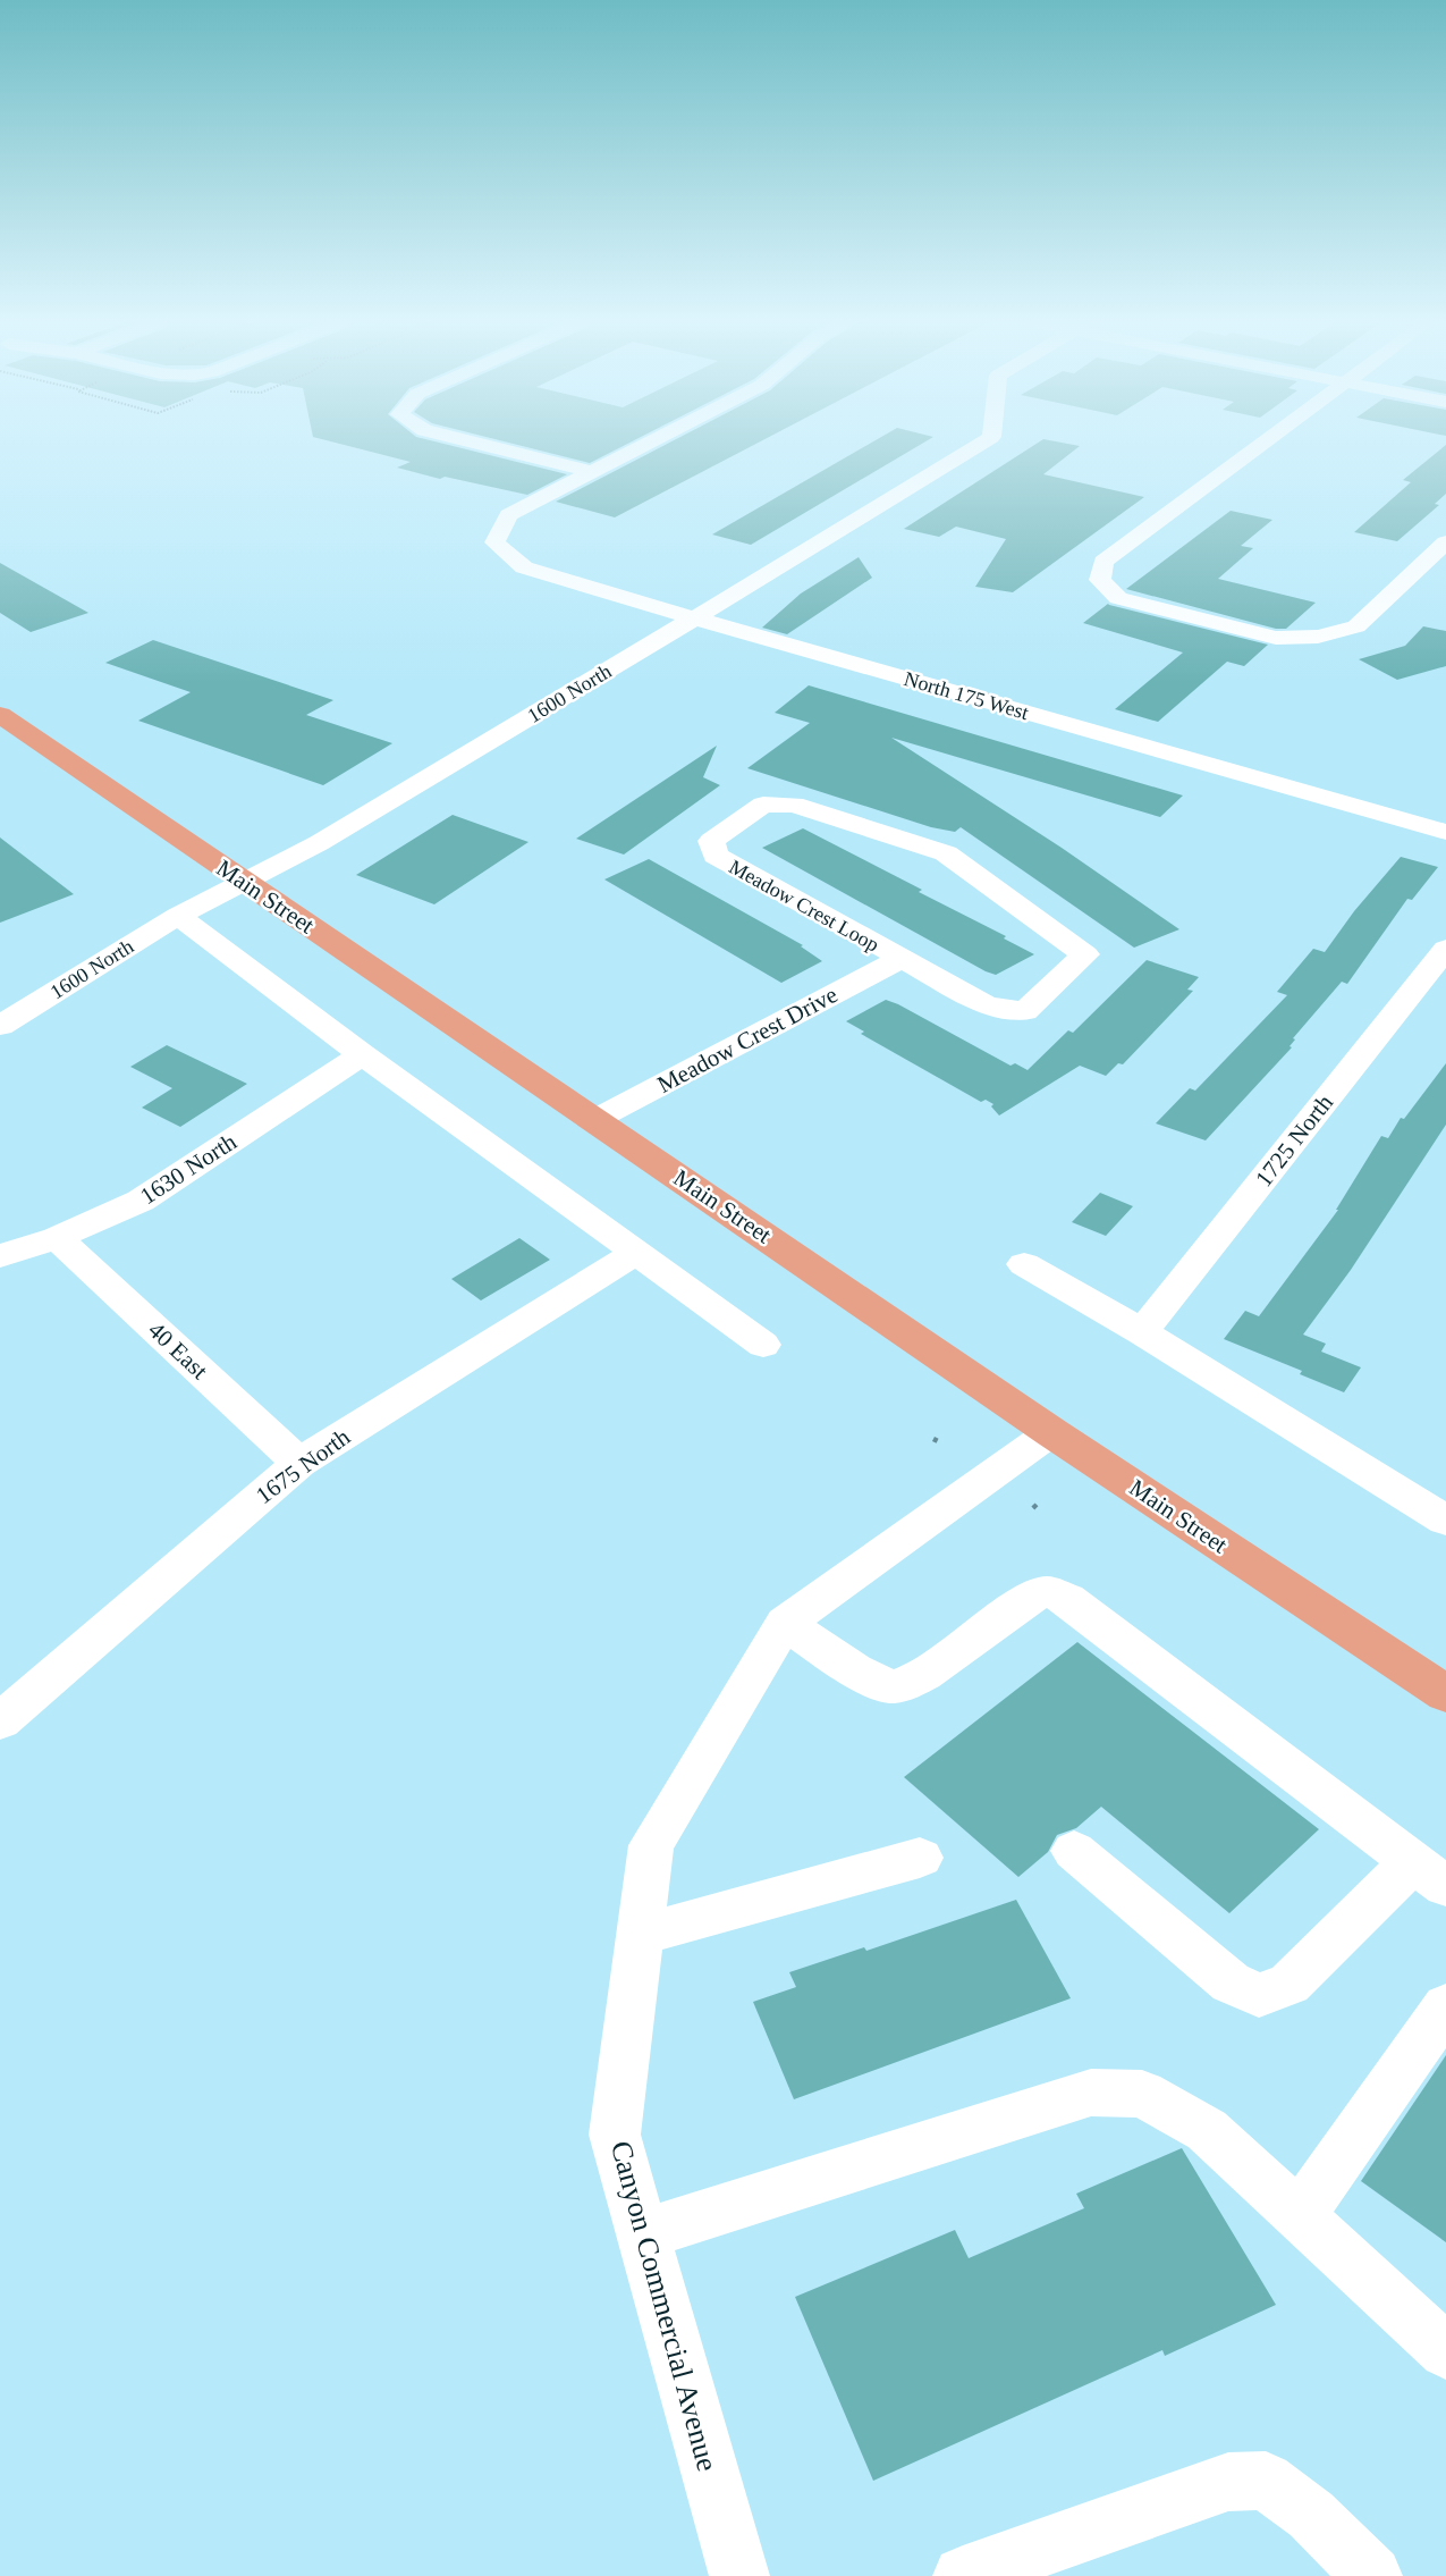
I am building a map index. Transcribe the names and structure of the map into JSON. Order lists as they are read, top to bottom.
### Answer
{
  "streets": {
    "main road": ["Main Street"],
    "street": [
      "1600 North",
      "North 175 West",
      "Meadow Crest Loop",
      "Meadow Crest Drive",
      "1725 North",
      "1630 North",
      "40 East",
      "1675 North",
      "Canyon Commercial Avenue"
    ]
  },
  "crossings": [
    ["1600 North", "North 175 West"],
    ["1600 North", "Main Street"],
    ["Main Street", "Meadow Crest Drive"],
    ["Main Street", "Canyon Commercial Avenue"],
    ["Meadow Crest Loop", "Meadow Crest Drive"],
    ["1630 North", "40 East"],
    ["40 East", "1675 North"]
  ]
}
